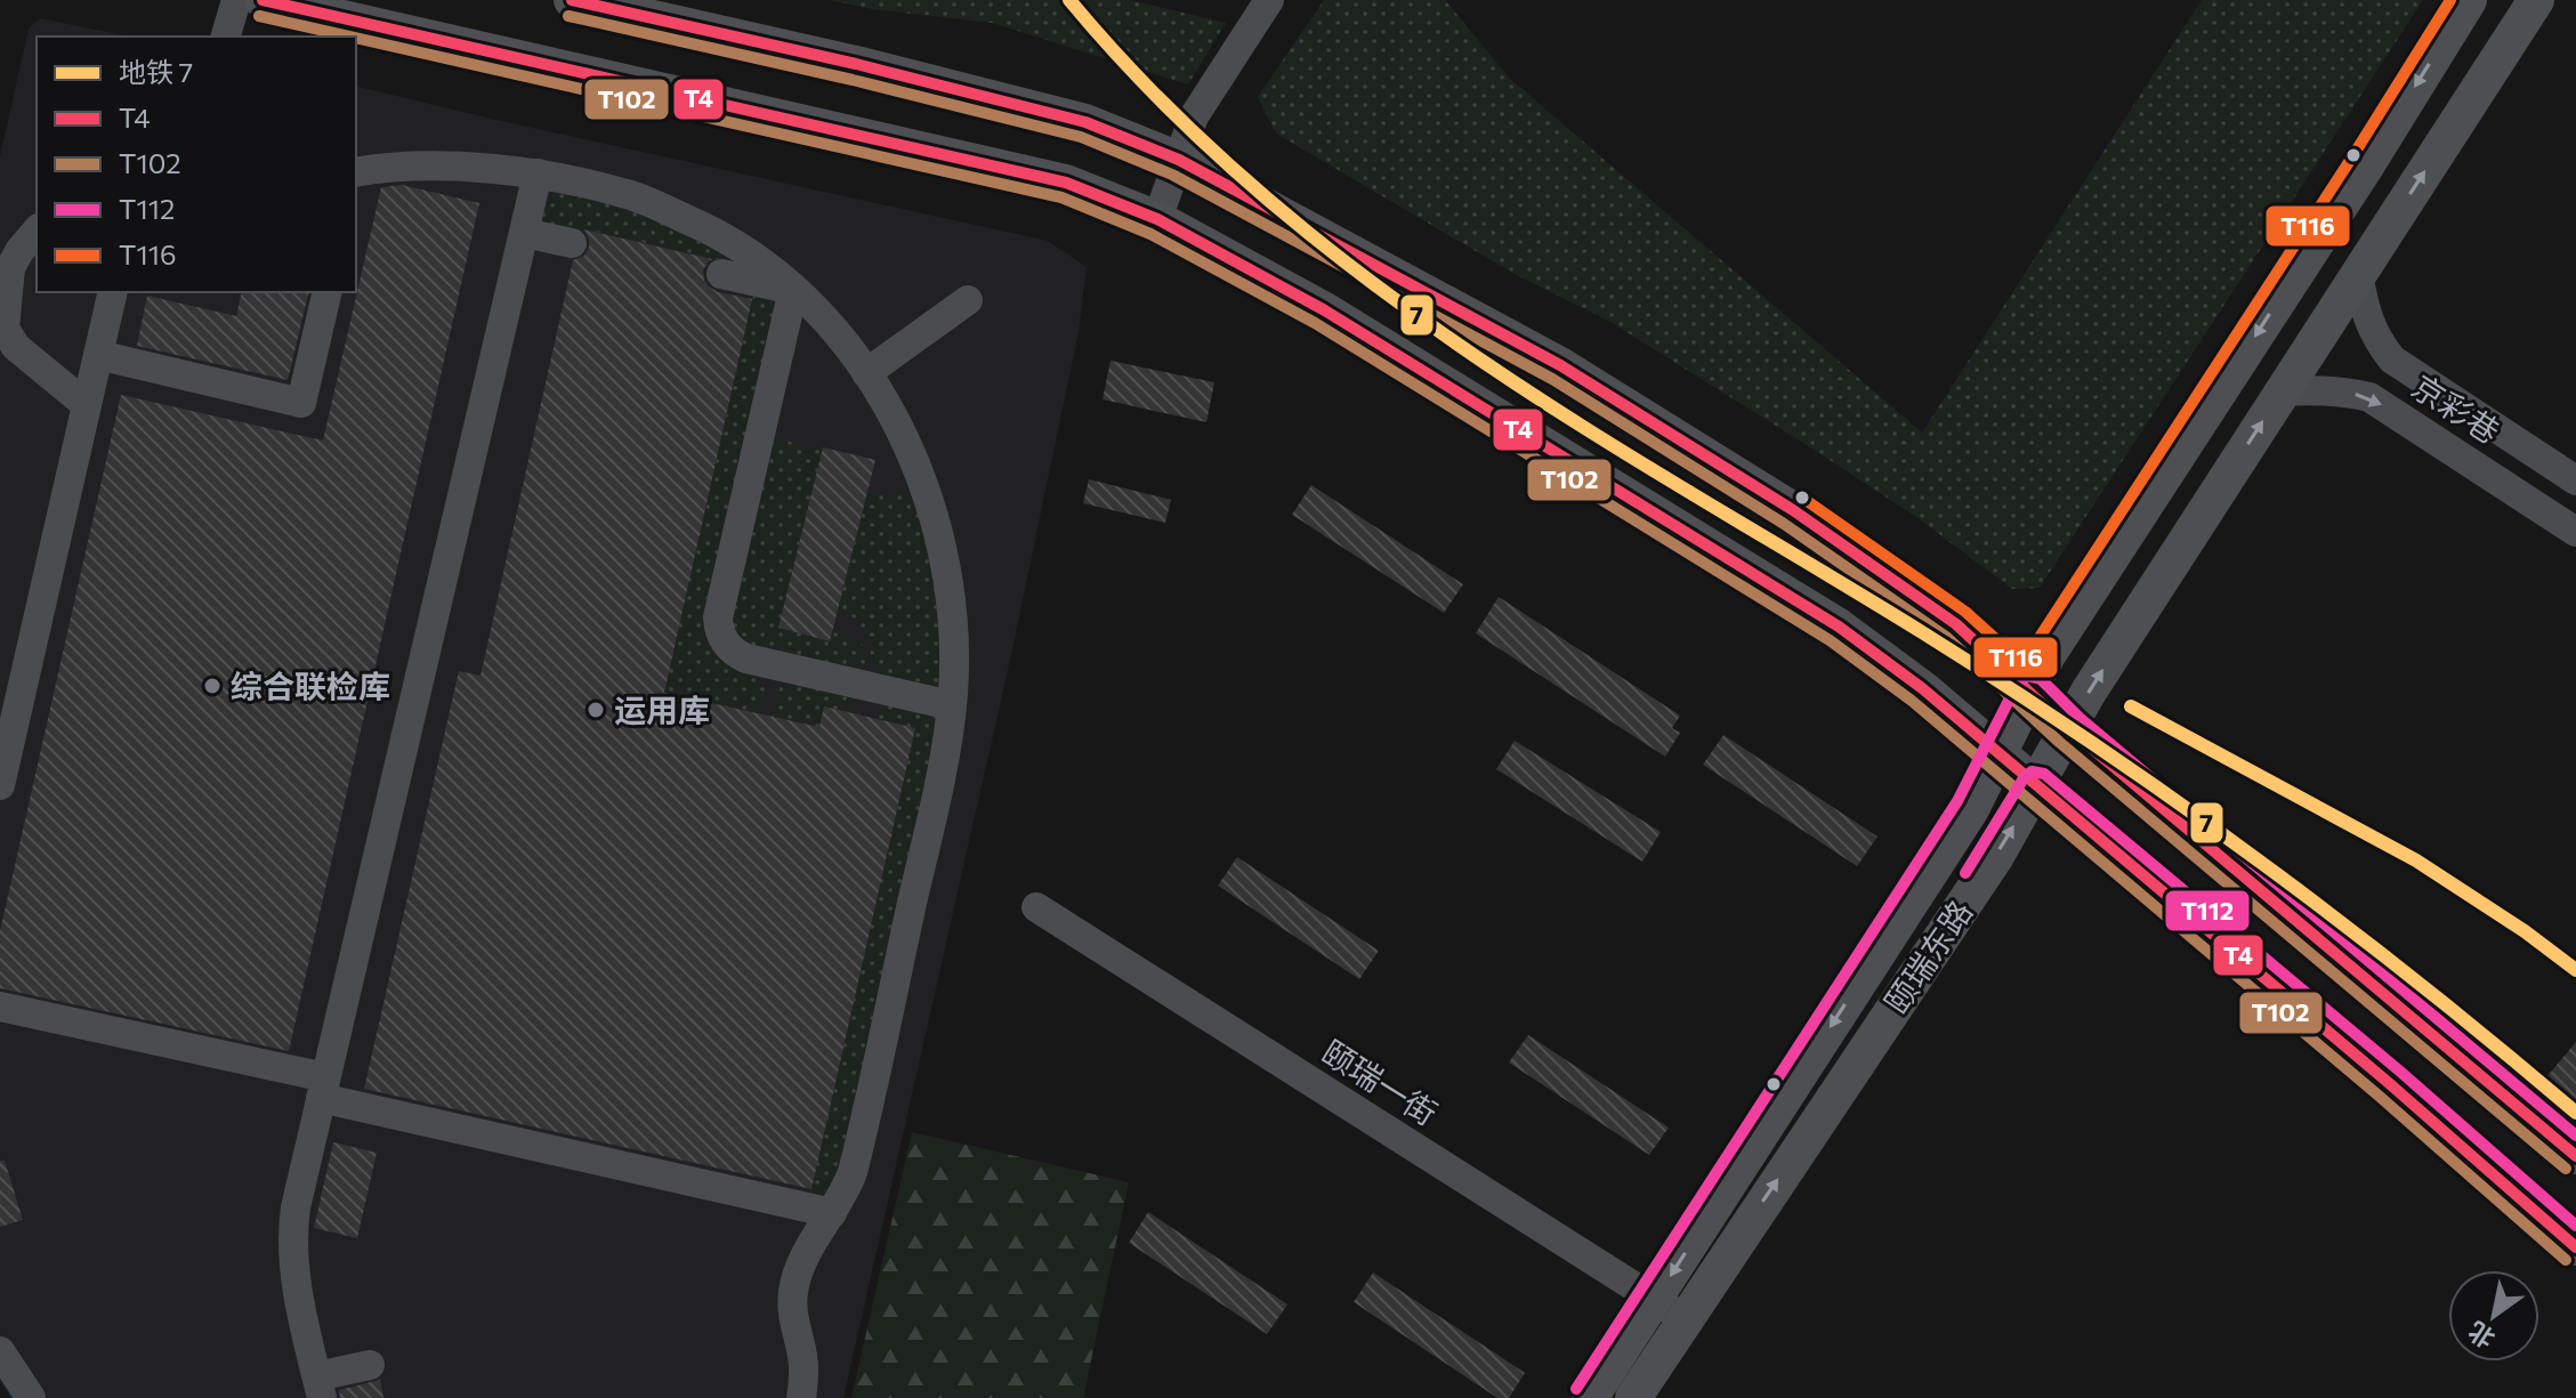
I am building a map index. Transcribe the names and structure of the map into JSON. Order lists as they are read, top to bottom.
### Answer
{
  "streets": {
    "main road": ["颐瑞东路"],
    "street": ["京彩巷", "颐瑞一街"]
  },
  "crossings": [
    ["京彩巷", "颐瑞东路"],
    ["颐瑞东路", "颐瑞一街"]
  ],
  "places": ["综合联检库", "运用库"],
  "lines": [
    "metro line 7",
    "transit line T4",
    "transit line T116",
    "transit line T102",
    "transit line T112"
  ],
  "legend": [
    "地铁 7",
    "T4",
    "T102",
    "T112",
    "T116"
  ],
  "north": "bottom left"
}
